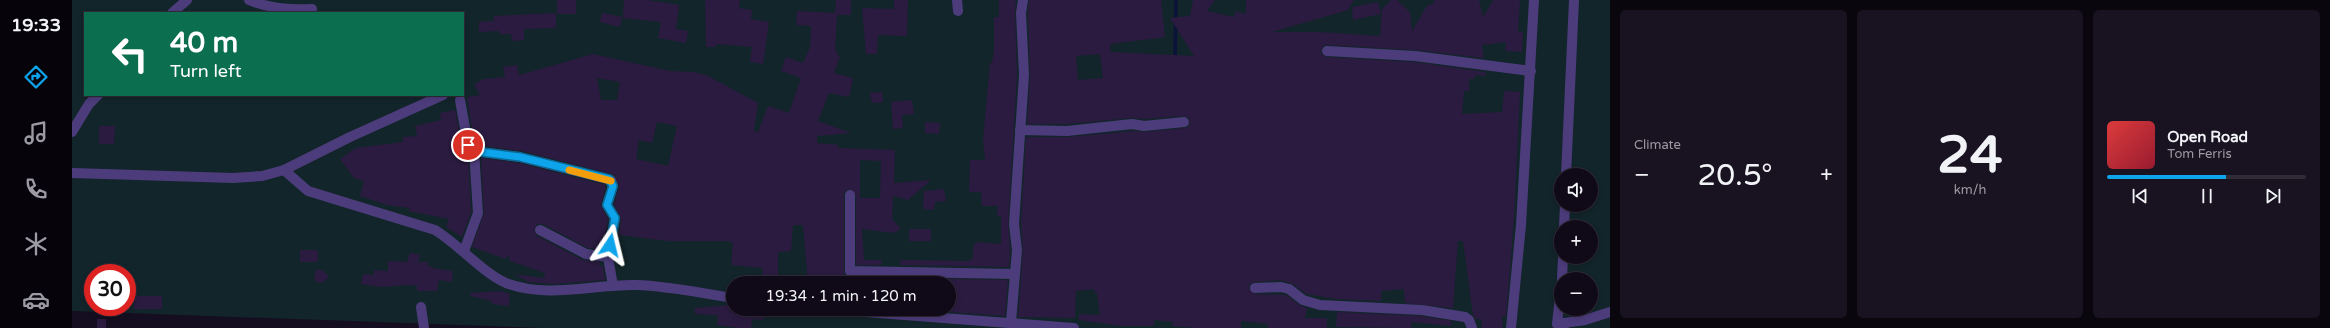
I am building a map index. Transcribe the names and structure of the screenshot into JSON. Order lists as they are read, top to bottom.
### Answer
{
  "page": {
    "tabs": "19:33",
    "tile": [
      "Climate",
      ["24", "km/h"]
    ],
    "turn": ["40 m", "Turn left"],
    "song": ["Open Road", "Tom Ferris"],
    "heat": ["−", "20.5°", "+"],
    "map_buttons": ["+", "−"],
    "limit": "30",
    "trip": "19:34 · 1 min · 120 m"
  }
}
